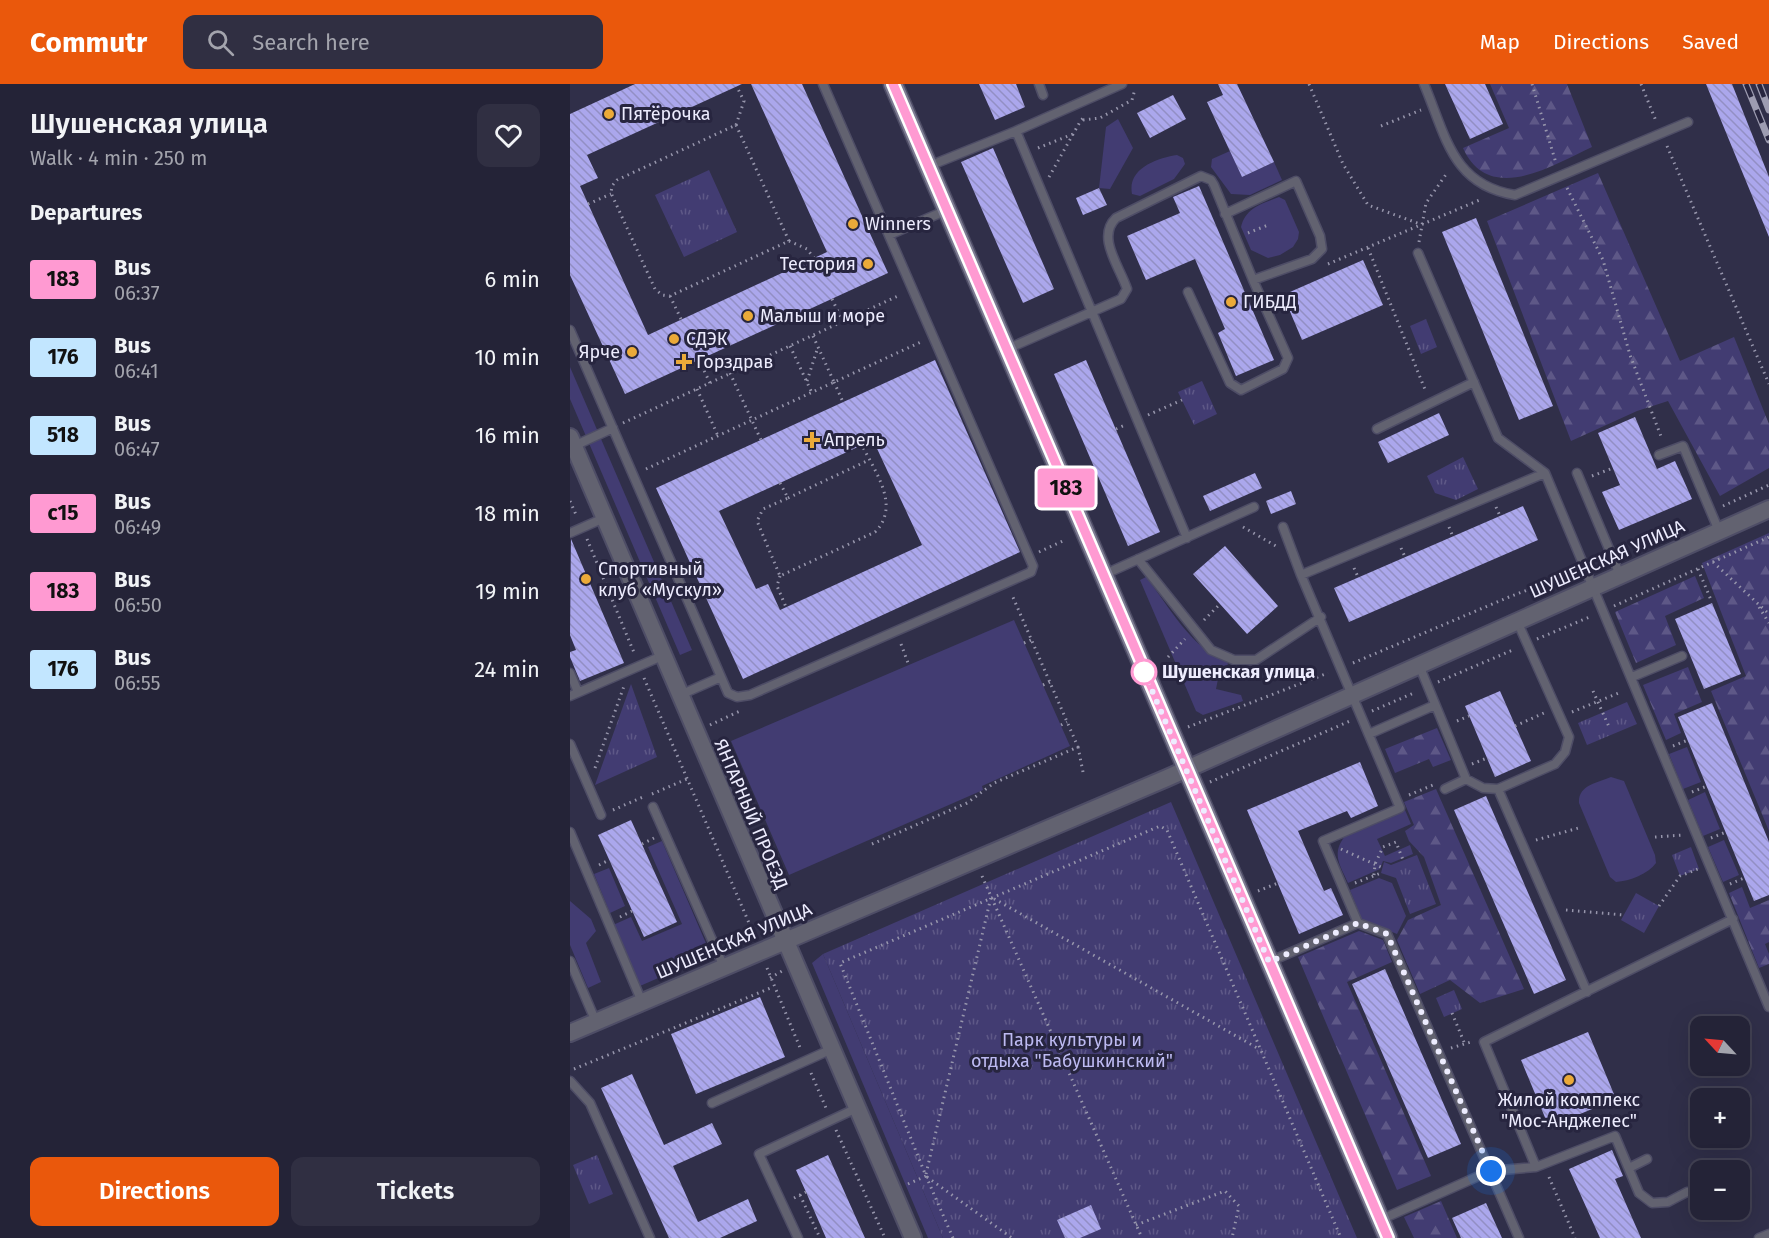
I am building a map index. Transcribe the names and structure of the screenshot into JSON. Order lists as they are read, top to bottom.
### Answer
{
  "streets": {
    "street": ["ШУШЕНСКАЯ УЛИЦА", "ЯНТАРНЫЙ ПРОЕЗД"]
  },
  "crossings": [
    ["ШУШЕНСКАЯ УЛИЦА", "ЯНТАРНЫЙ ПРОЕЗД"]
  ],
  "parks": ["Парк культуры и отдыха \"Бабушкинский\""],
  "places": {
    "other": [
      "Пятёрочка",
      "Winners",
      "Тестория",
      "ГИБДД",
      "Малыш и море",
      "СДЭК",
      "Ярче",
      "Спортивный клуб «Мускул»",
      "Шушенская улица",
      "Жилой комплекс \"Мос-Анджелес\""
    ],
    "health": ["Горздрав", "Апрель"]
  },
  "lines": ["bus line 183"],
  "north": "top left",
  "page": {
    "header": "Commutr",
    "search": "Search here",
    "nav": ["Map", "Directions", "Saved"],
    "heading": [
      ["Шушенская улица", "Walk · 4 min · 250 m"],
      "Departures"
    ],
    "on_map": "183",
    "list": [
      {
        "mark": "183",
        "name": "Bus",
        "note": "06:37",
        "value": "6 min"
      },
      {
        "mark": "176",
        "name": "Bus",
        "note": "06:41",
        "value": "10 min"
      },
      {
        "mark": "518",
        "name": "Bus",
        "note": "06:47",
        "value": "16 min"
      },
      {
        "mark": "с15",
        "name": "Bus",
        "note": "06:49",
        "value": "18 min"
      },
      {
        "mark": "183",
        "name": "Bus",
        "note": "06:50",
        "value": "19 min"
      },
      {
        "mark": "176",
        "name": "Bus",
        "note": "06:55",
        "value": "24 min"
      }
    ],
    "map_buttons": ["+", "−"],
    "buttons": ["Directions", "Tickets"]
  }
}
